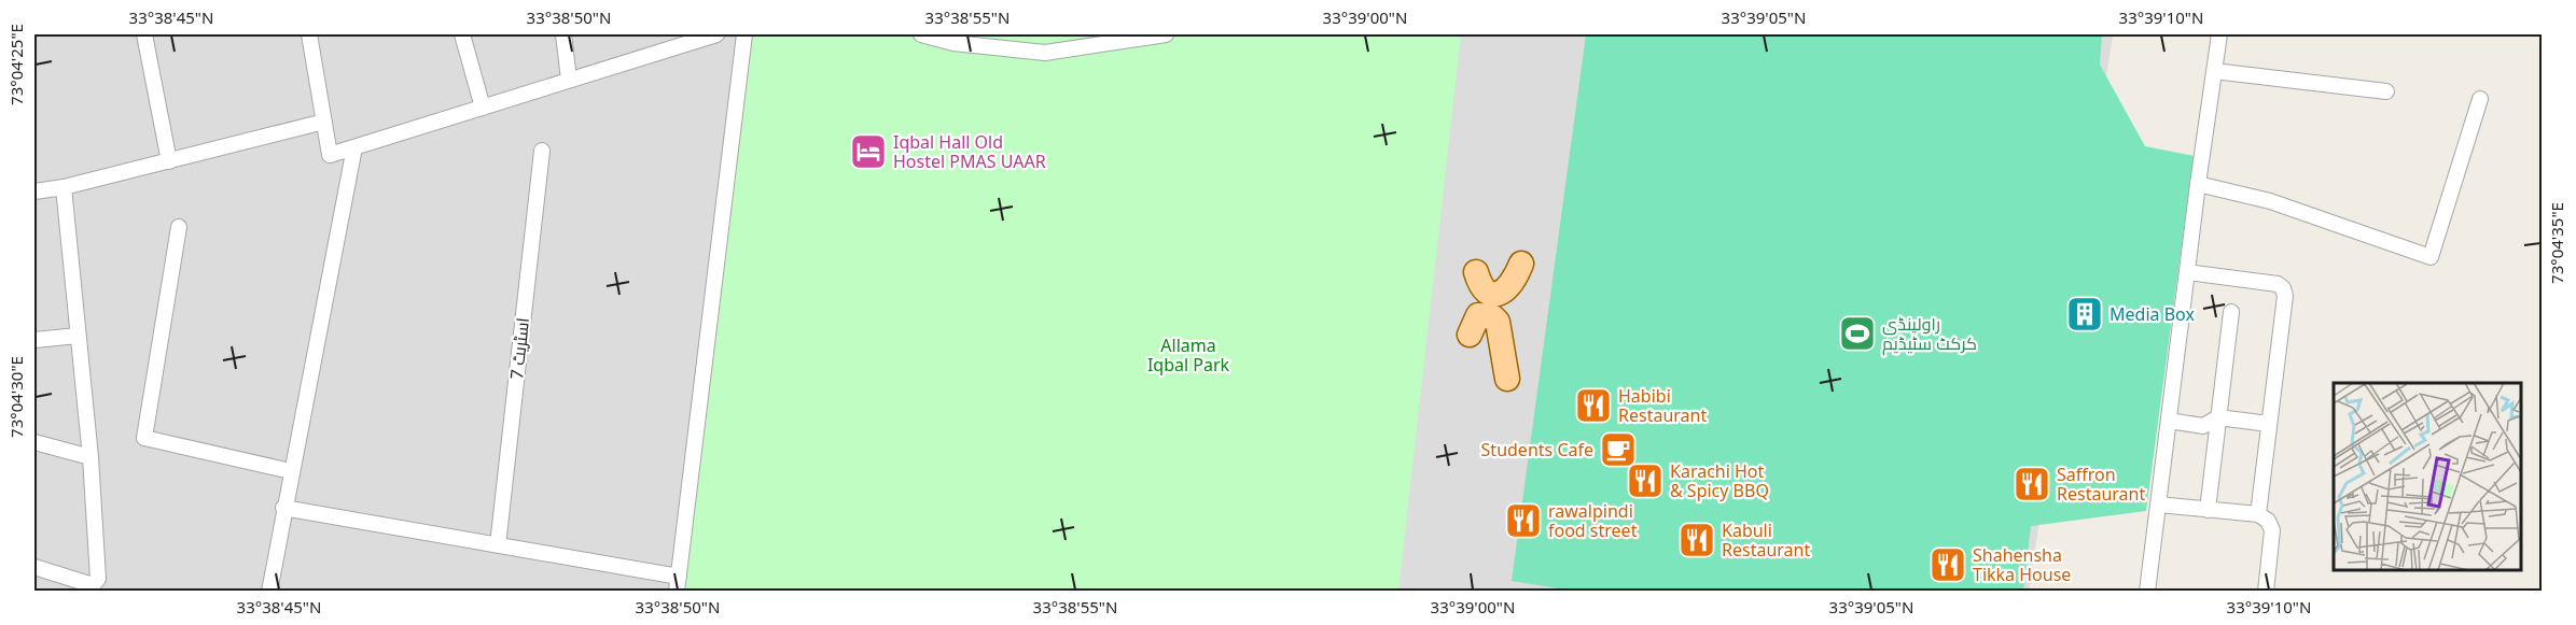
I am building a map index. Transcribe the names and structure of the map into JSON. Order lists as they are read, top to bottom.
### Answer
{
  "streets": {
    "street": ["اسٹریٹ 7"]
  },
  "parks": ["Allama Iqbal Park"],
  "places": {
    "hotel": ["Iqbal Hall Old Hostel PMAS UAAR"],
    "building": ["Media Box"],
    "sports": ["راولپنڈی کرکٹ سٹیڈیم"],
    "restaurant": [
      "Habibi Restaurant",
      "Karachi Hot & Spicy BBQ",
      "Saffron Restaurant",
      "rawalpindi food street",
      "Kabuli Restaurant",
      "Shahensha Tikka House"
    ],
    "cafe": ["Students Cafe"]
  },
  "coordinates": [
    "33°38'45\"N",
    "33°38'50\"N",
    "33°38'55\"N",
    "33°39'00\"N",
    "33°39'05\"N",
    "33°39'10\"N",
    "73°04'25\"E",
    "73°04'35\"E",
    "73°04'30\"E"
  ]
}
